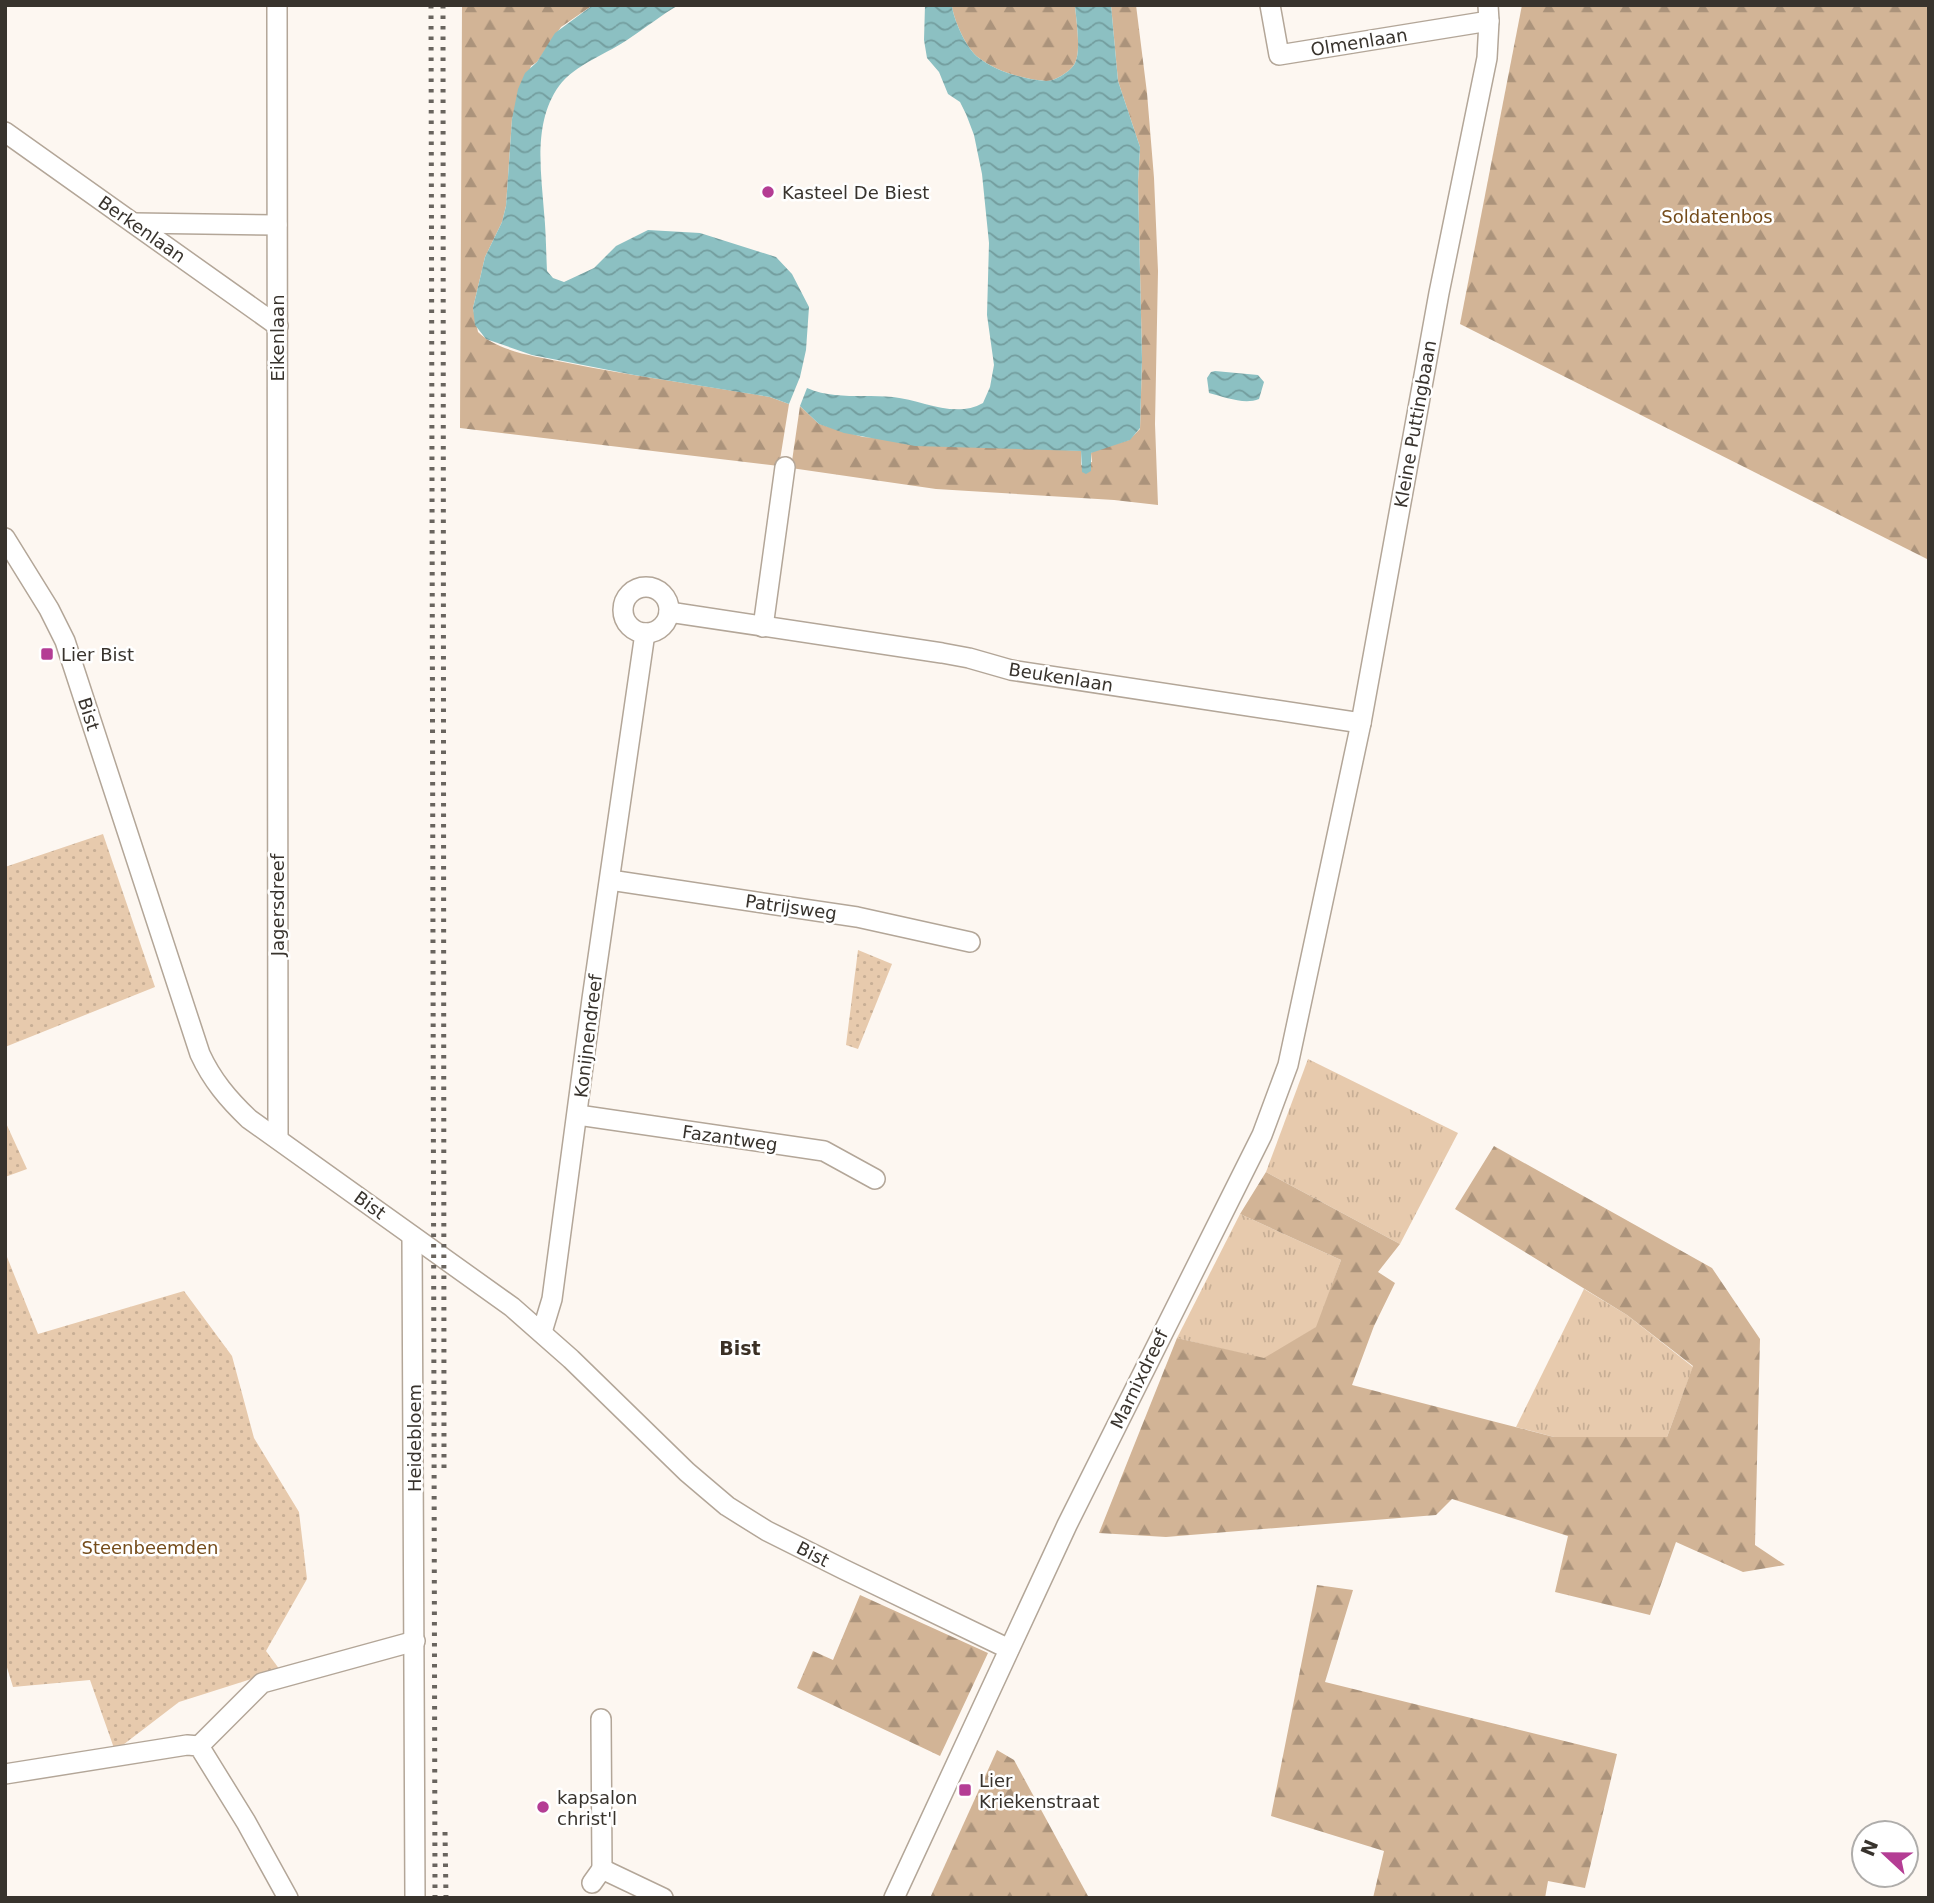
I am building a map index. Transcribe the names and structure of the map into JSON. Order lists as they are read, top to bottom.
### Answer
{
  "streets": {
    "street": [
      "Olmenlaan",
      "Berkenlaan",
      "Eikenlaan",
      "Kleine Puttingbaan",
      "Beukenlaan",
      "Bist",
      "Jagersdreef",
      "Patrijsweg",
      "Konijnendreef",
      "Fazantweg",
      "Marnixdreef",
      "Heidebloem"
    ]
  },
  "crossings": [
    ["Olmenlaan", "Kleine Puttingbaan"],
    ["Berkenlaan", "Eikenlaan"],
    ["Eikenlaan", "Jagersdreef"],
    ["Kleine Puttingbaan", "Beukenlaan"],
    ["Kleine Puttingbaan", "Marnixdreef"],
    ["Beukenlaan", "Konijnendreef"],
    ["Bist", "Jagersdreef"],
    ["Bist", "Konijnendreef"],
    ["Bist", "Marnixdreef"],
    ["Bist", "Heidebloem"],
    ["Patrijsweg", "Konijnendreef"],
    ["Konijnendreef", "Fazantweg"]
  ],
  "districts": ["Bist"],
  "parks": ["Soldatenbos", "Steenbeemden"],
  "places": {
    "other": ["Kasteel De Biest", "kapsalon christ'l"],
    "transit": ["Lier Bist", "Lier Kriekenstraat"]
  },
  "north": "left"
}
